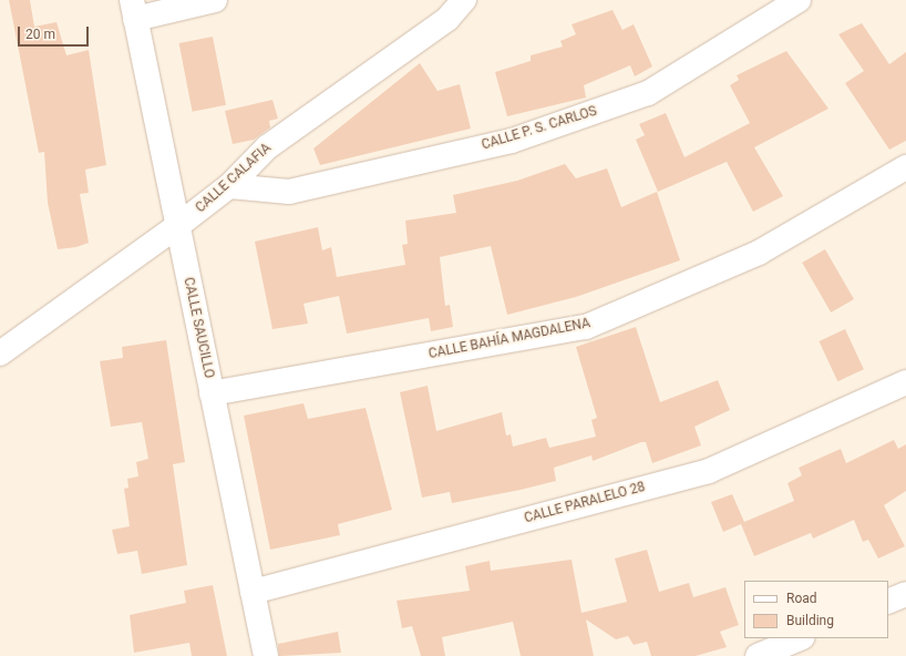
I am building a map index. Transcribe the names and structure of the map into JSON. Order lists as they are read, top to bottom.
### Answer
{
  "streets": {
    "street": [
      "CALLE P. S. CARLOS",
      "CALLE CALAFIA",
      "CALLE SAUCILLO",
      "CALLE BAHÍA MAGDALENA",
      "CALLE PARALELO 28"
    ]
  },
  "crossings": [
    ["CALLE P. S. CARLOS", "CALLE CALAFIA"],
    ["CALLE CALAFIA", "CALLE SAUCILLO"],
    ["CALLE SAUCILLO", "CALLE BAHÍA MAGDALENA"],
    ["CALLE SAUCILLO", "CALLE PARALELO 28"]
  ],
  "legend": ["Road", "Building"],
  "scale_bar": "20 m"
}
